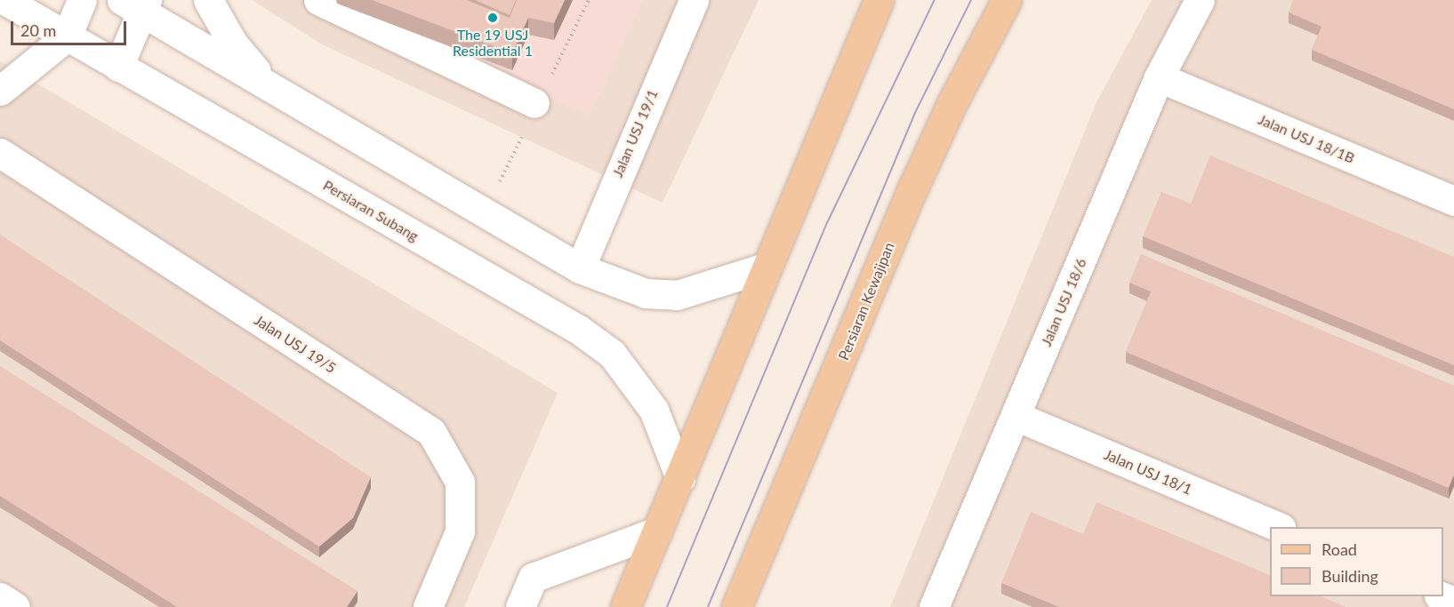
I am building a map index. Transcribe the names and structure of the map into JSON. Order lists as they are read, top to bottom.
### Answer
{
  "streets": {
    "main road": ["Persiaran Kewajipan"],
    "street": [
      "Jalan USJ 19/1",
      "Jalan USJ 18/1B",
      "Persiaran Subang",
      "Jalan USJ 18/6",
      "Jalan USJ 19/5",
      "Jalan USJ 18/1"
    ]
  },
  "crossings": [
    ["Jalan USJ 18/1B", "Jalan USJ 18/6"],
    ["Jalan USJ 18/6", "Jalan USJ 18/1"]
  ],
  "places": ["The 19 USJ Residential 1"],
  "legend": ["Road", "Building"],
  "scale_bar": "20 m"
}
